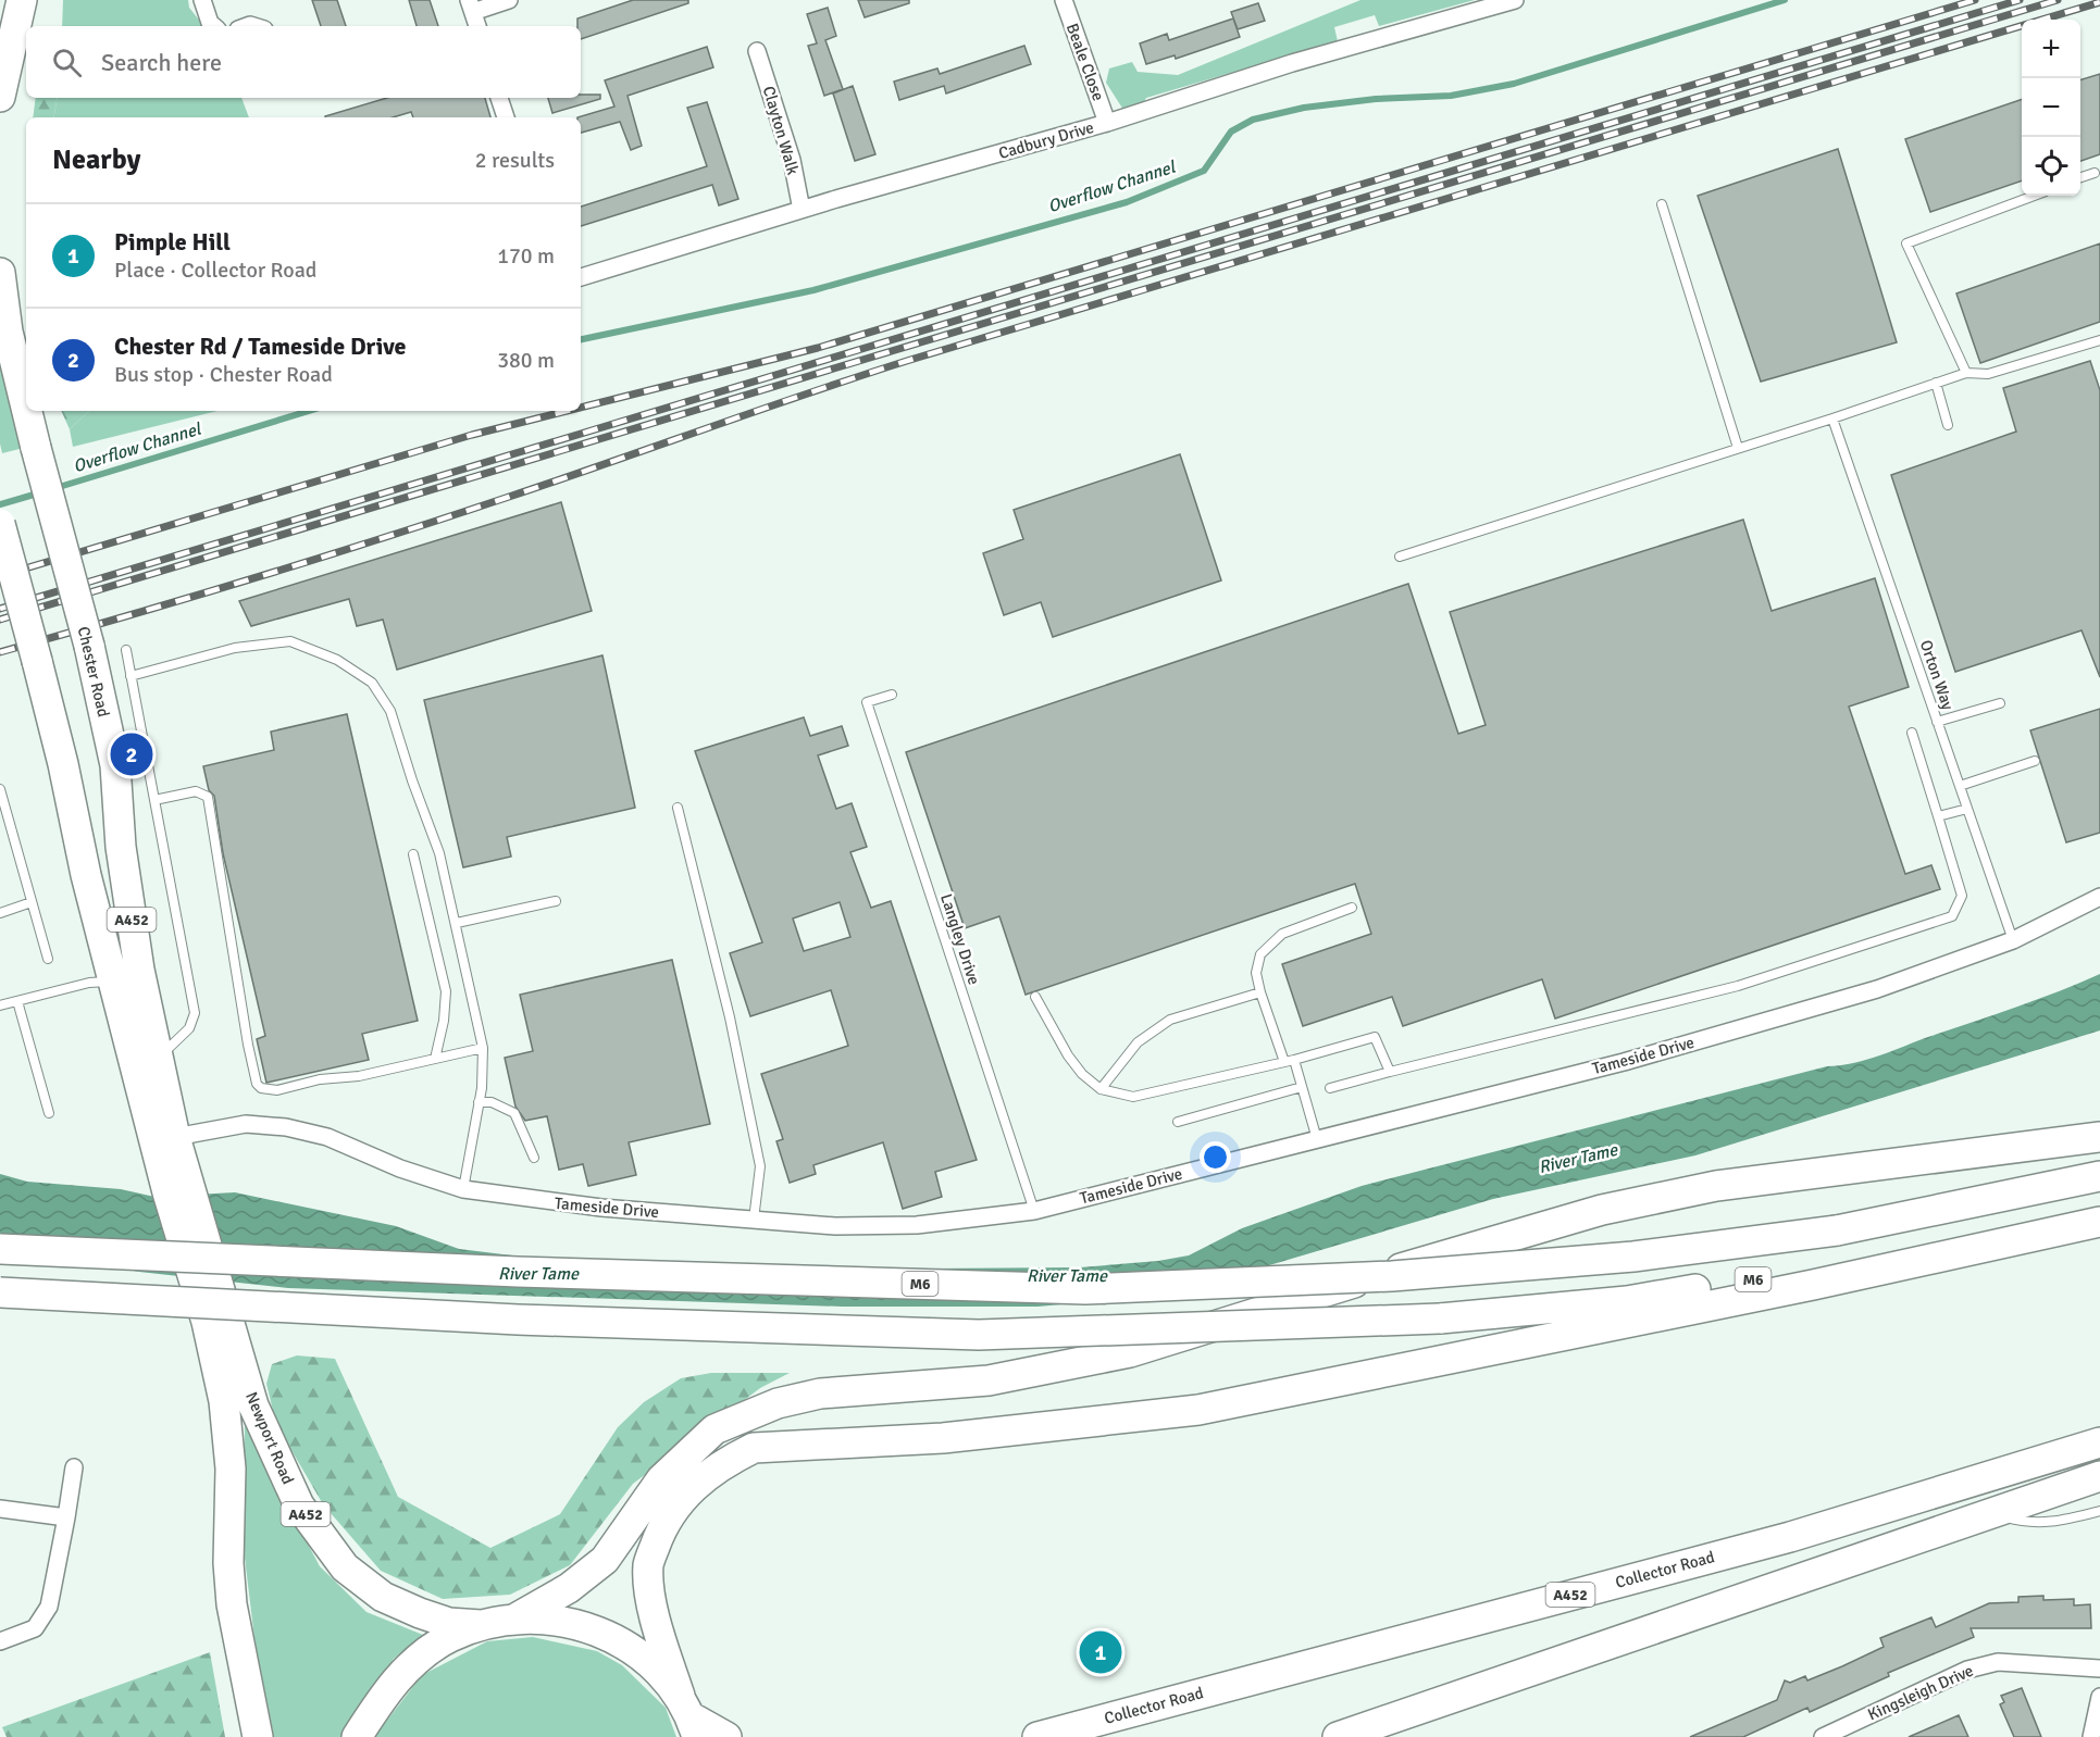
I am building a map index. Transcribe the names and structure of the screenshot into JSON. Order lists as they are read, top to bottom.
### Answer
{
  "streets": {
    "highway": [
      "Chester Road",
      "A452",
      "M6",
      "Newport Road",
      "Collector Road"
    ],
    "street": [
      "Beale Close",
      "Clayton Walk",
      "Cadbury Drive",
      "Tameside Drive",
      "Kingsleigh Drive"
    ],
    "lane": ["Orton Way", "Langley Drive"]
  },
  "crossings": [
    ["Beale Close", "Cadbury Drive"],
    ["Clayton Walk", "Cadbury Drive"],
    ["Chester Road", "A452"],
    ["Chester Road", "Tameside Drive"],
    ["Chester Road", "Newport Road"],
    ["Orton Way", "Tameside Drive"],
    ["A452", "Newport Road"],
    ["Langley Drive", "Tameside Drive"]
  ],
  "water": ["Overflow Channel", "River Tame"],
  "page": {
    "map_buttons": ["+", "−"],
    "search": "Search here",
    "heading": ["Nearby", "2 results"],
    "list": [
      {
        "mark": "1",
        "name": "Pimple Hill",
        "note": "Place · Collector Road",
        "value": "170 m"
      },
      {
        "mark": "2",
        "name": "Chester Rd / Tameside Drive",
        "note": "Bus stop · Chester Road",
        "value": "380 m"
      }
    ],
    "pins": ["2", "1"]
  }
}
